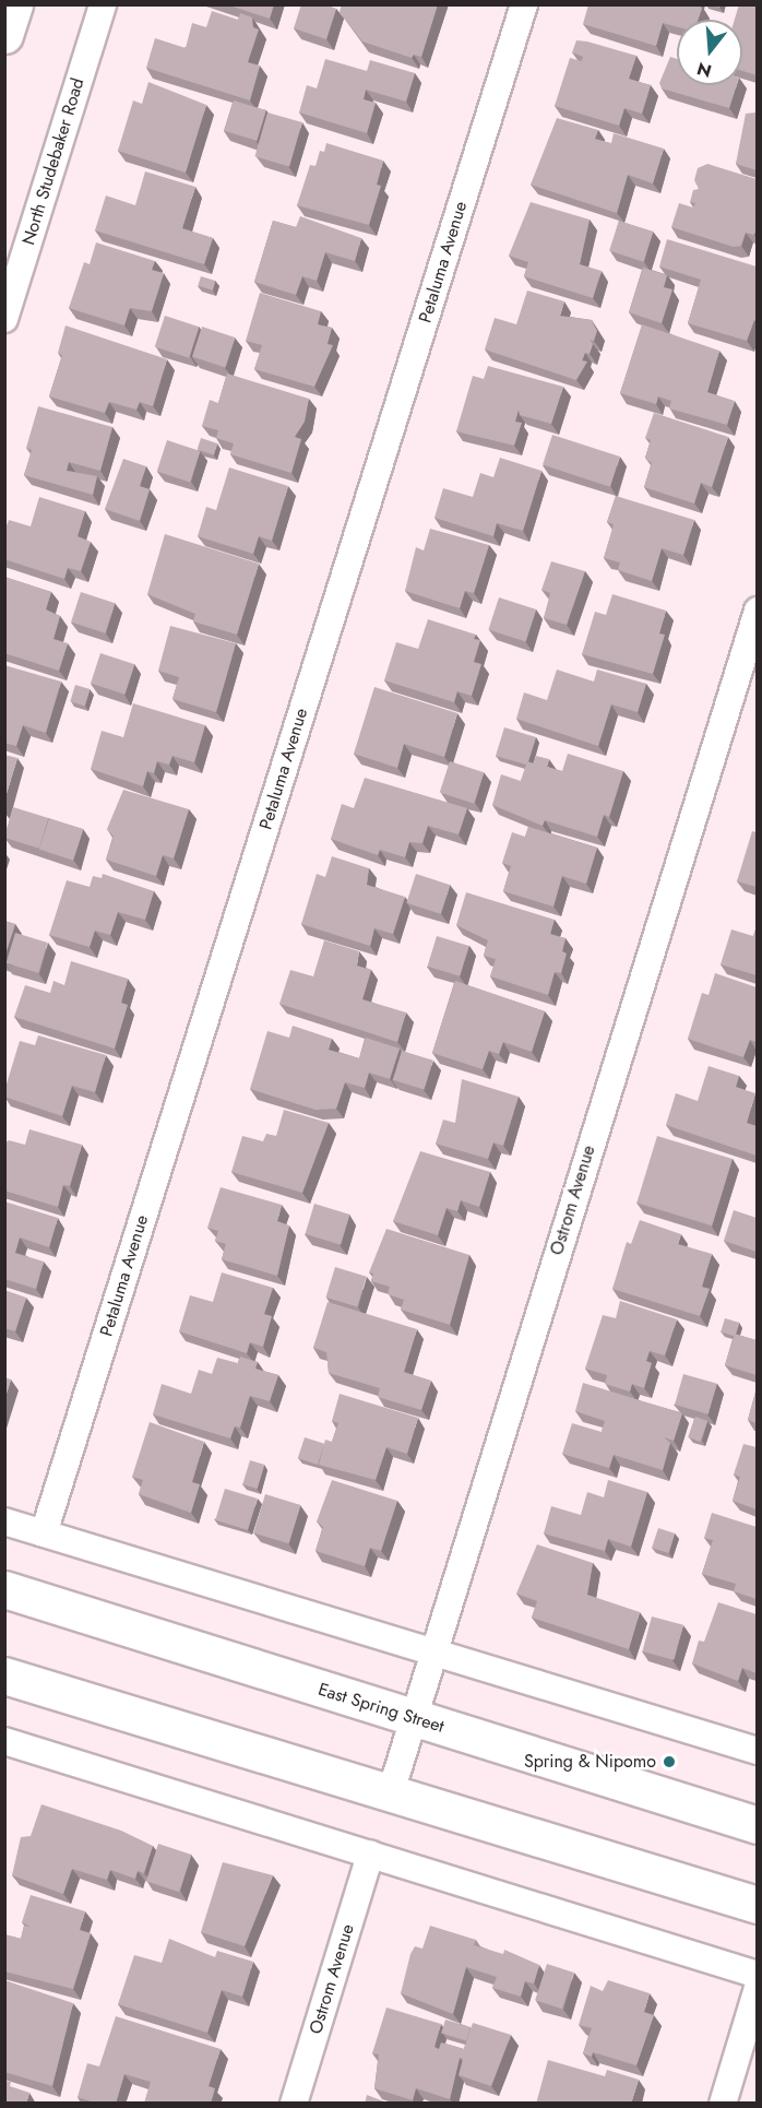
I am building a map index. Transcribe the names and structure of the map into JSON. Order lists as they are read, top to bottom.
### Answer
{
  "streets": {
    "main road": ["East Spring Street"],
    "street": ["North Studebaker Road", "Petaluma Avenue", "Ostrom Avenue"]
  },
  "crossings": [
    ["Ostrom Avenue", "East Spring Street"]
  ],
  "places": ["Spring & Nipomo"],
  "north": "bottom"
}
